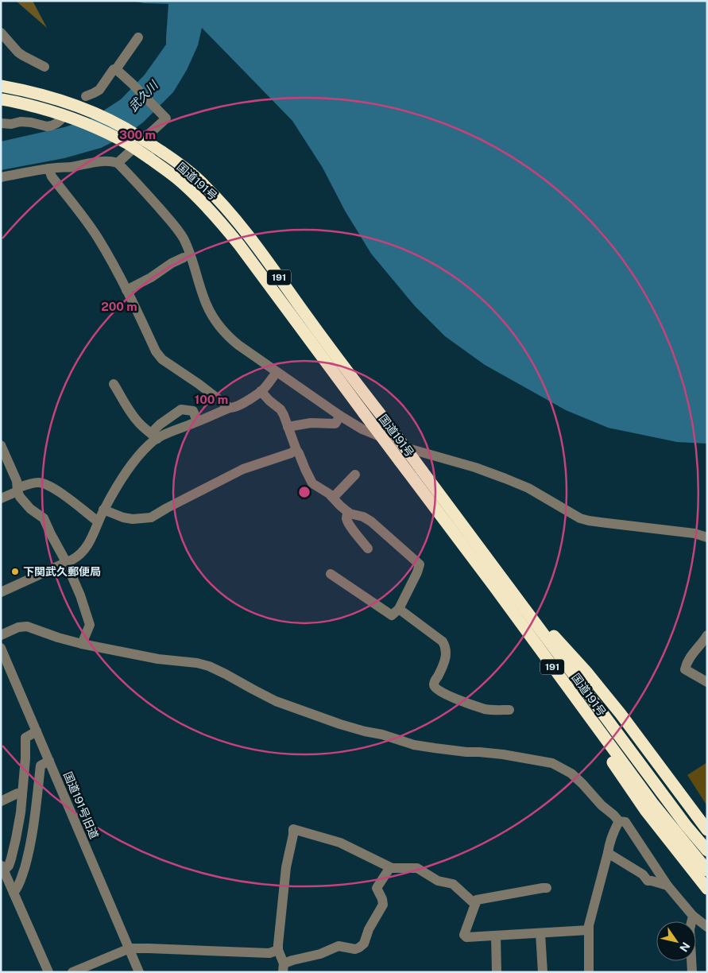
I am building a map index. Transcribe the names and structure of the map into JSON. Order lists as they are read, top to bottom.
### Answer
{
  "streets": {
    "highway": ["国道191号", "191"],
    "street": ["国道191号旧道"]
  },
  "water": ["武久川"],
  "places": ["下関武久郵便局"],
  "north": "bottom right",
  "rings": ["300 m", "200 m", "100 m"]
}
